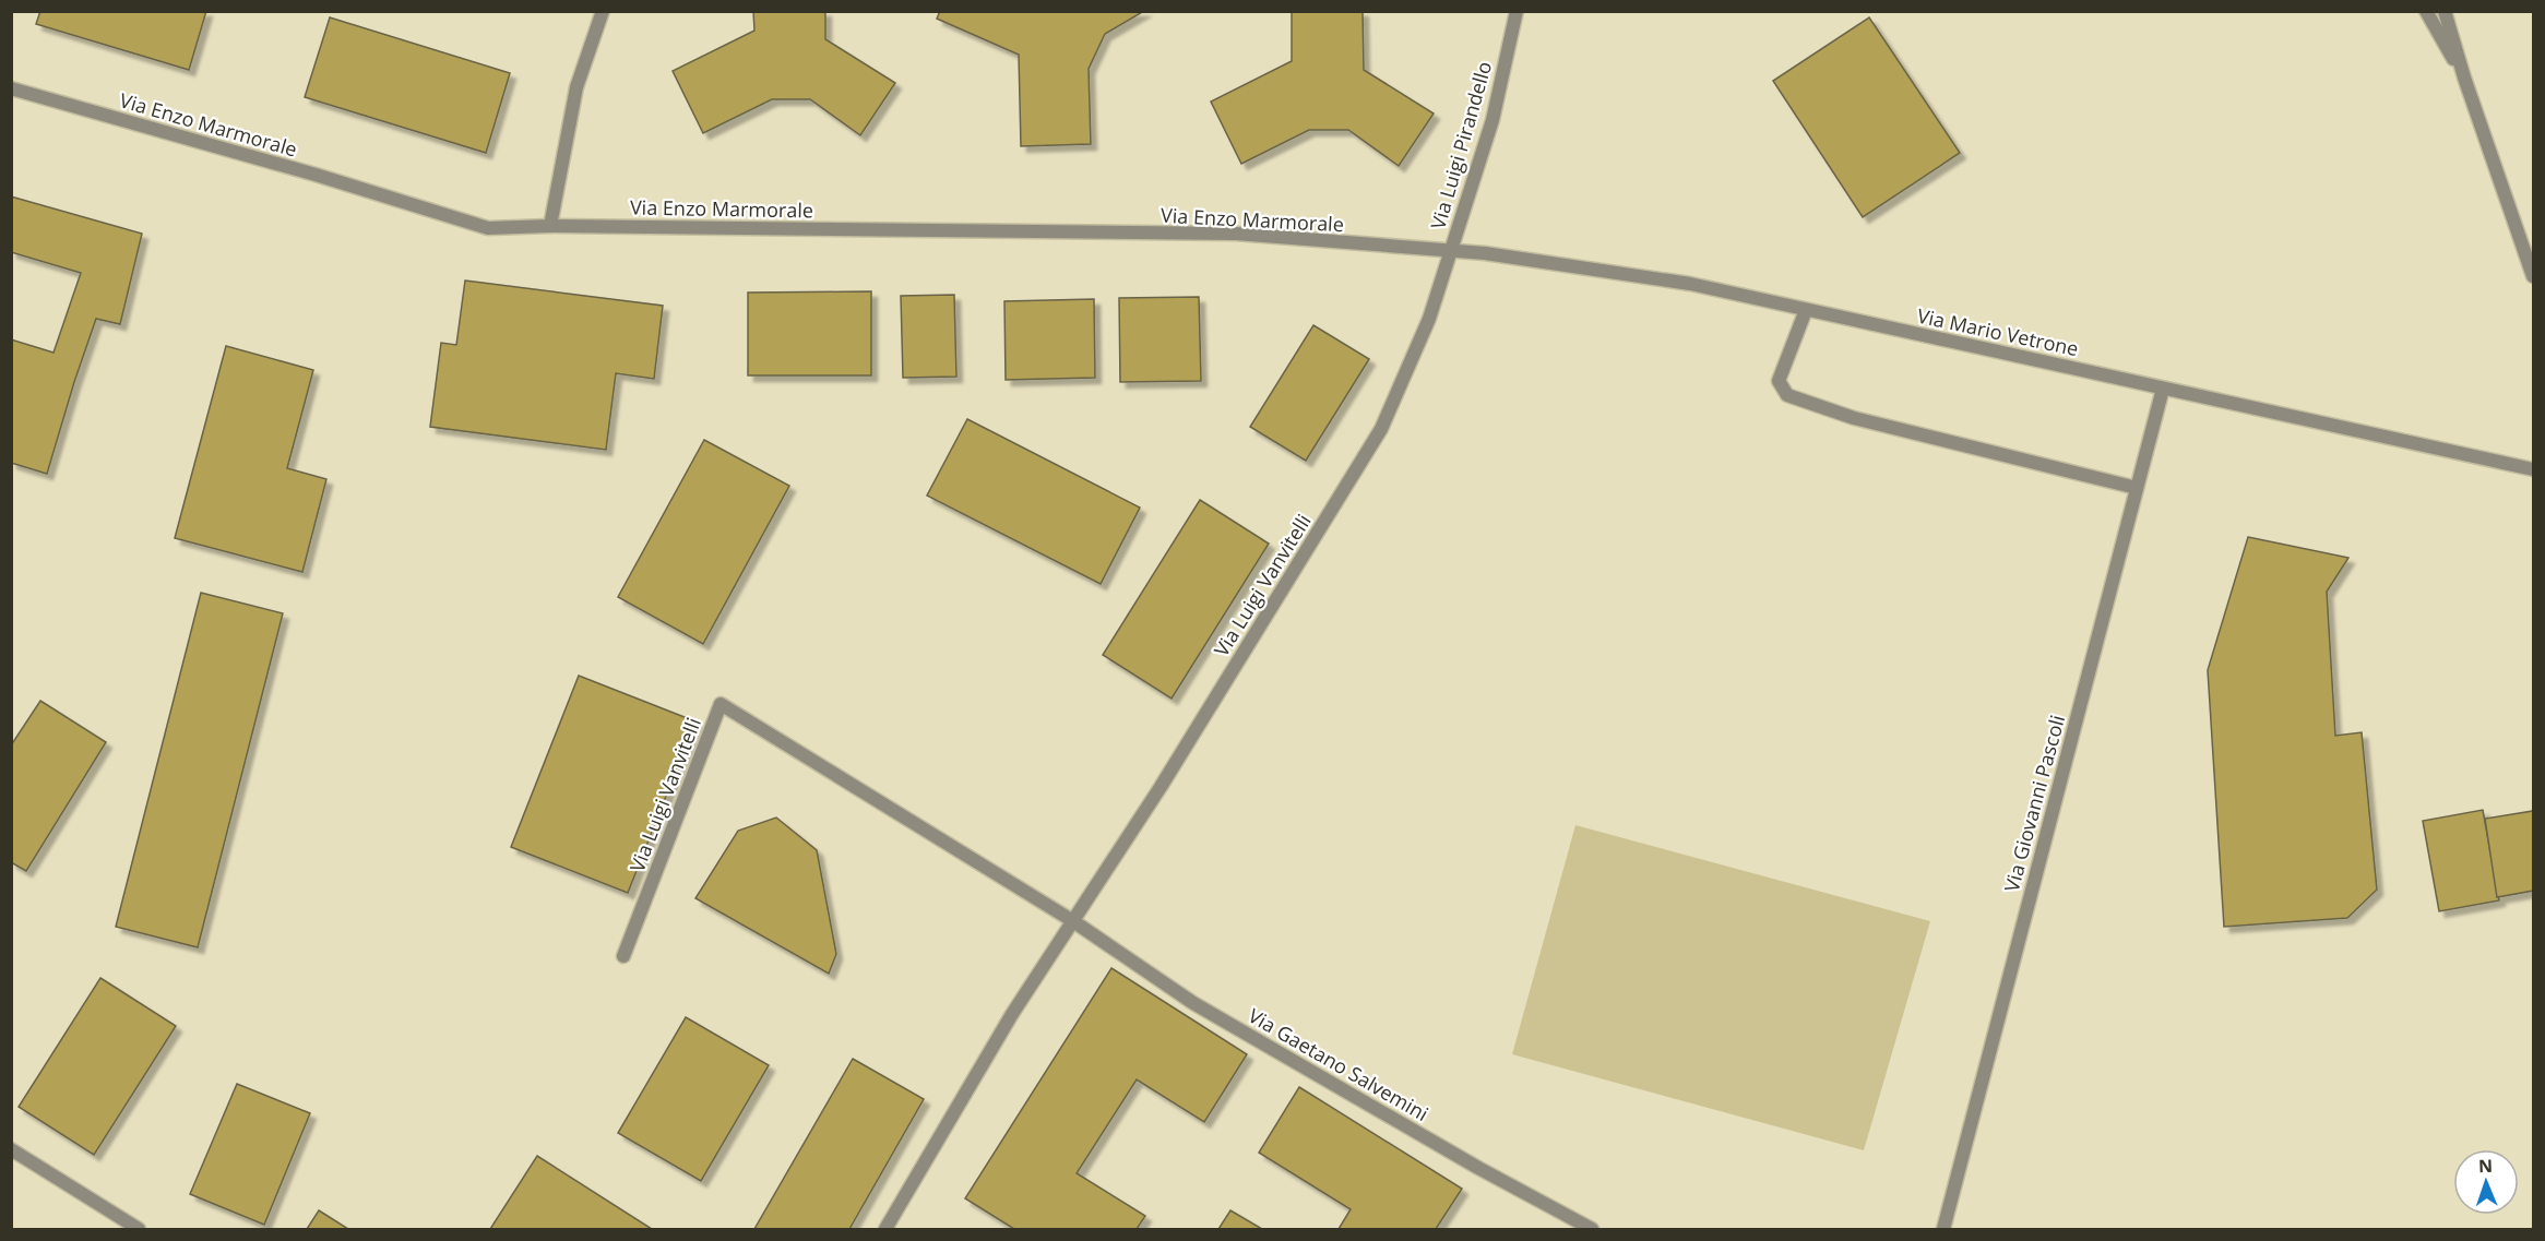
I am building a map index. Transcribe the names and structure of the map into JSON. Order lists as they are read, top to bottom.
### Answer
{
  "streets": {
    "street": [
      "Via Enzo Marmorale",
      "Via Luigi Pirandello",
      "Via Mario Vetrone",
      "Via Luigi Vanvitelli",
      "Via Giovanni Pascoli",
      "Via Gaetano Salvemini"
    ]
  },
  "crossings": [
    ["Via Enzo Marmorale", "Via Luigi Pirandello"],
    ["Via Enzo Marmorale", "Via Mario Vetrone"],
    ["Via Enzo Marmorale", "Via Luigi Vanvitelli"],
    ["Via Luigi Pirandello", "Via Mario Vetrone"],
    ["Via Luigi Pirandello", "Via Luigi Vanvitelli"],
    ["Via Mario Vetrone", "Via Luigi Vanvitelli"],
    ["Via Mario Vetrone", "Via Giovanni Pascoli"],
    ["Via Luigi Vanvitelli", "Via Gaetano Salvemini"]
  ],
  "north": "top"
}
